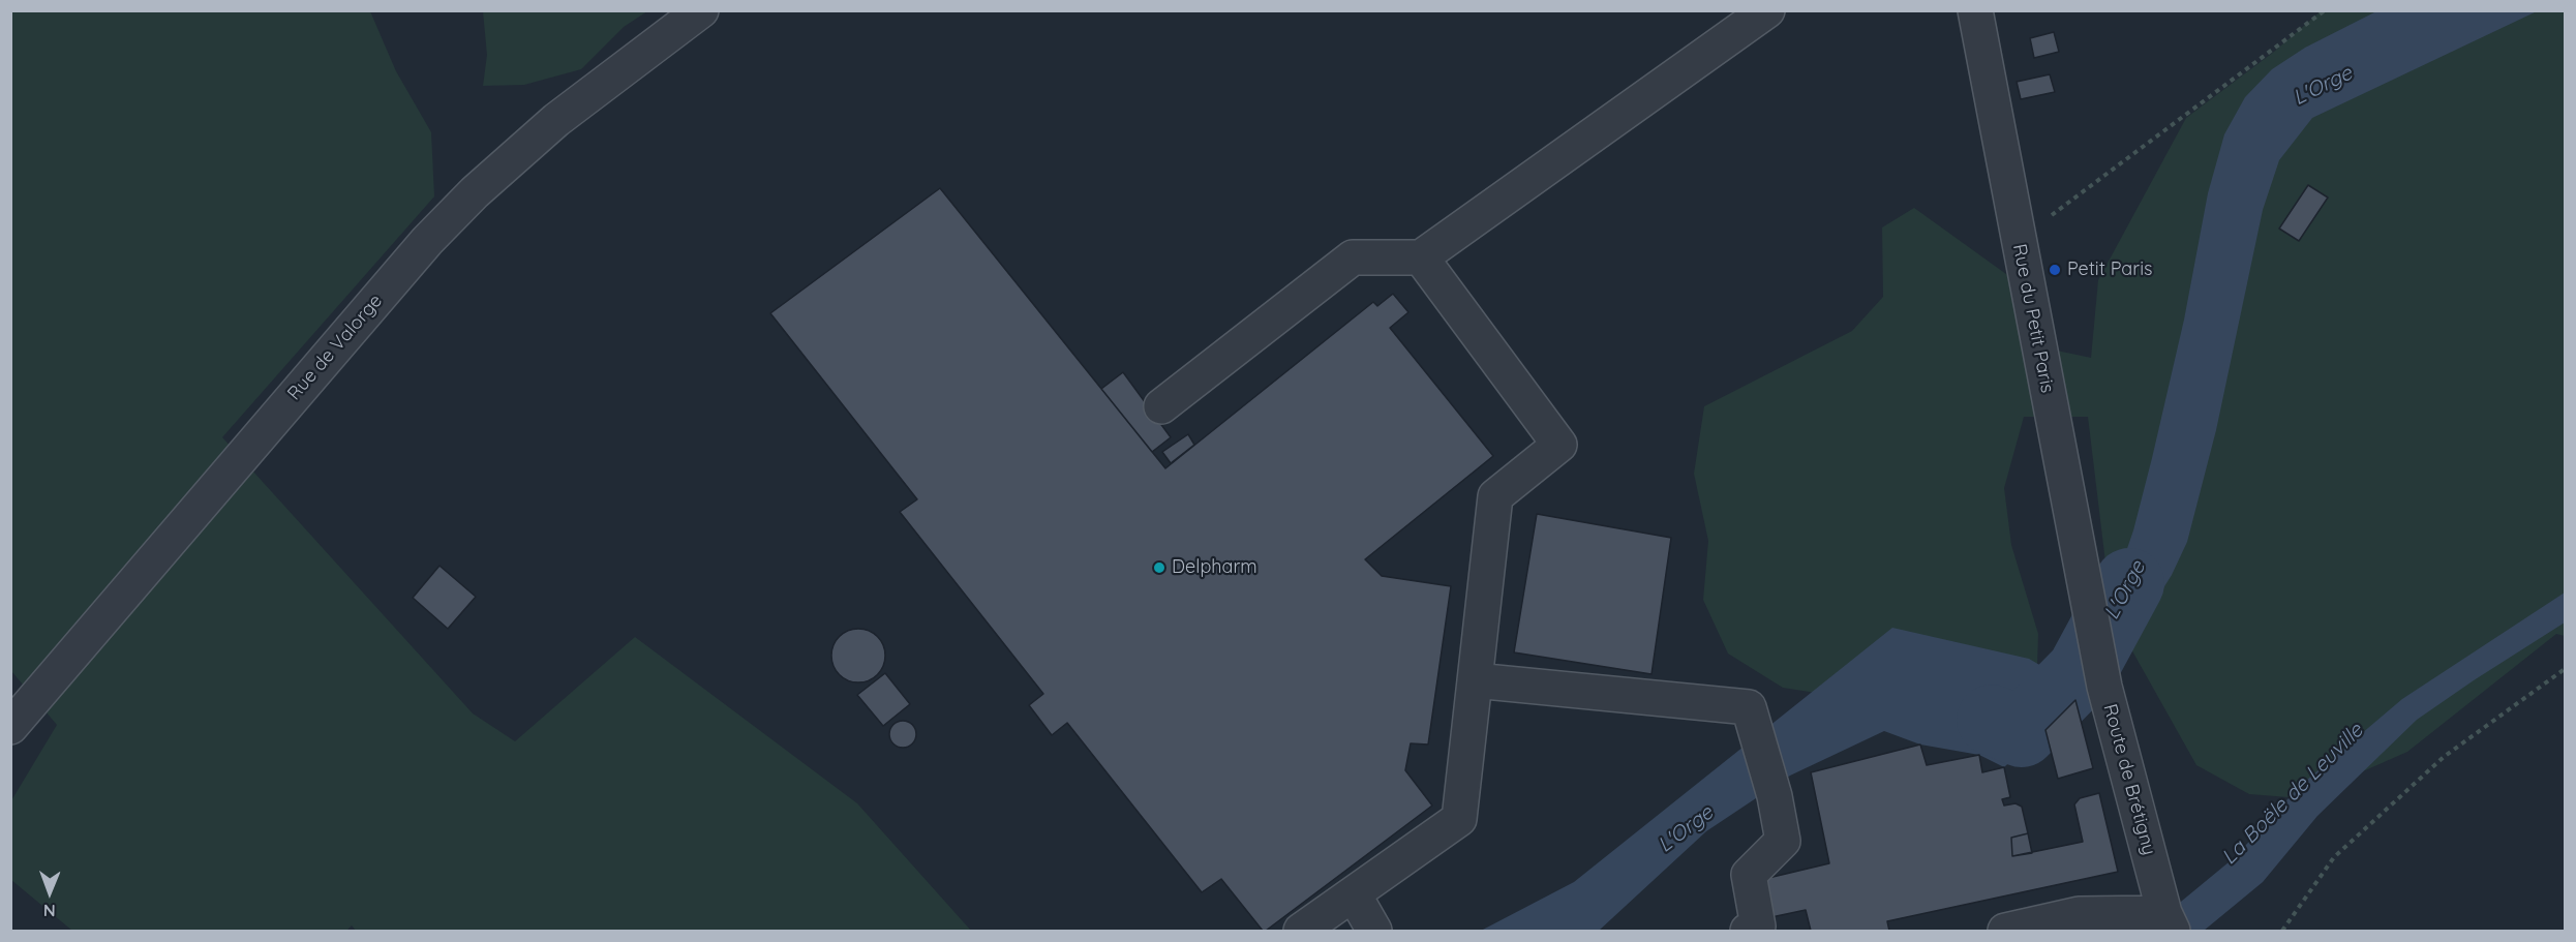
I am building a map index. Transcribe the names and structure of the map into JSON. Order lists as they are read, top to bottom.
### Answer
{
  "streets": {
    "street": ["Rue du Petit Paris", "Rue de Valorge", "Route de Brétigny"]
  },
  "crossings": [
    ["Rue du Petit Paris", "Route de Brétigny"]
  ],
  "water": ["L'Orge", "La Boële de Leuville"],
  "places": ["Petit Paris", "Delpharm"],
  "north": "bottom"
}
